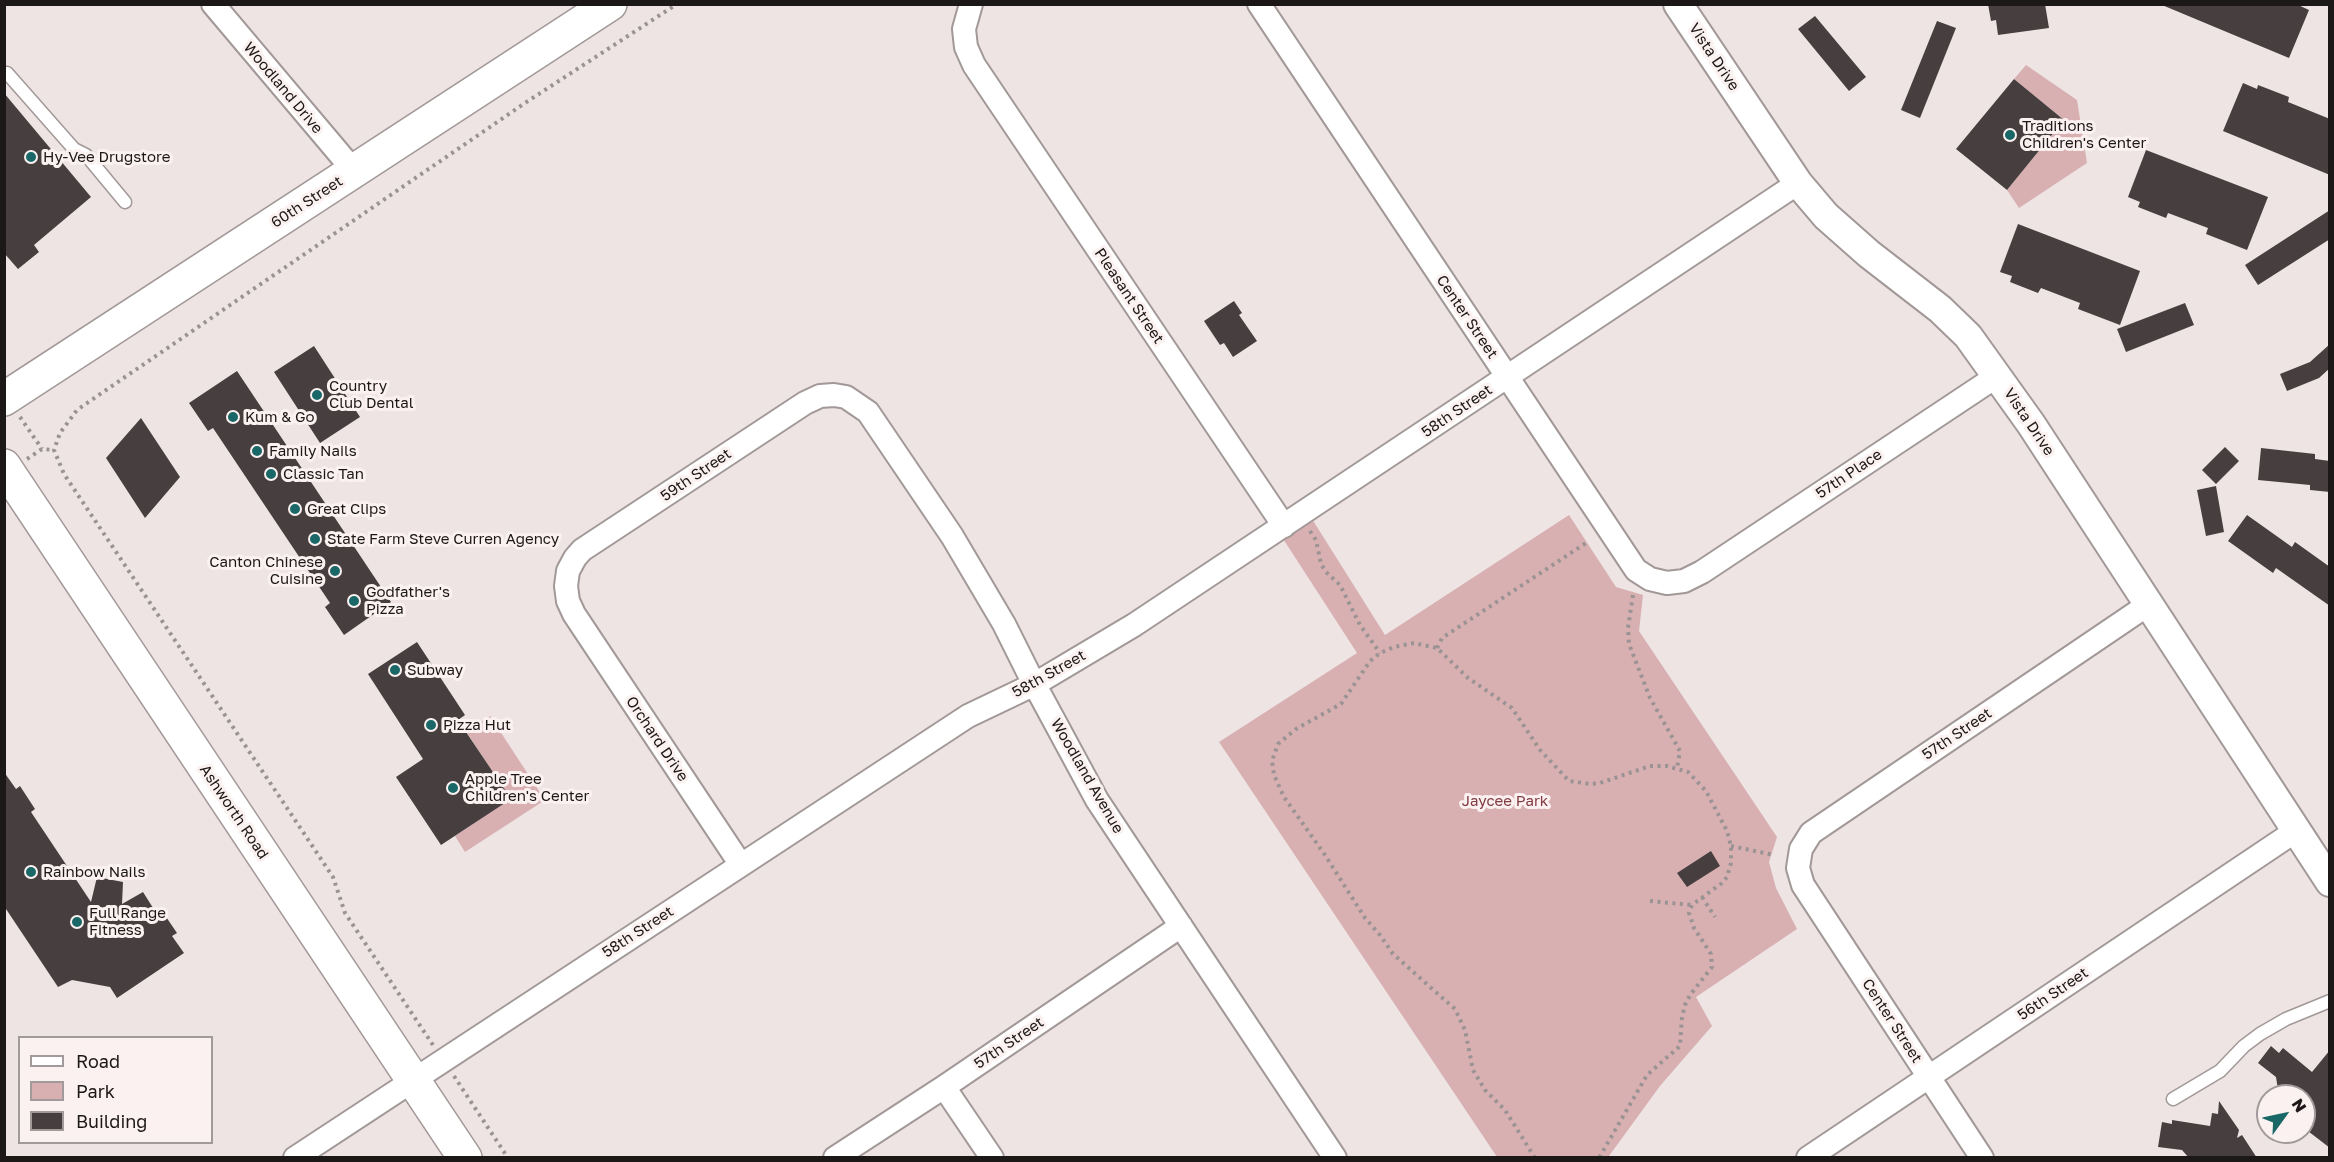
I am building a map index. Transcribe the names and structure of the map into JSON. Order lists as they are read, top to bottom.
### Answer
{
  "streets": {
    "main road": ["60th Street", "Ashworth Road"],
    "street": [
      "Vista Drive",
      "Woodland Drive",
      "Pleasant Street",
      "Center Street",
      "58th Street",
      "57th Place",
      "59th Street",
      "57th Street",
      "Orchard Drive",
      "Woodland Avenue",
      "56th Street"
    ]
  },
  "crossings": [
    ["Vista Drive", "58th Street"],
    ["Vista Drive", "57th Place"],
    ["Vista Drive", "57th Street"],
    ["Vista Drive", "56th Street"],
    ["Woodland Drive", "60th Street"],
    ["Pleasant Street", "58th Street"],
    ["Center Street", "58th Street"],
    ["Center Street", "57th Place"],
    ["Center Street", "57th Street"],
    ["Center Street", "56th Street"],
    ["58th Street", "Orchard Drive"],
    ["58th Street", "Woodland Avenue"],
    ["58th Street", "Ashworth Road"],
    ["59th Street", "Orchard Drive"],
    ["59th Street", "Woodland Avenue"],
    ["57th Street", "Woodland Avenue"]
  ],
  "parks": ["Jaycee Park"],
  "places": [
    "Traditions Children's Center",
    "Hy-Vee Drugstore",
    "Country Club Dental",
    "Kum & Go",
    "Family Nails",
    "Classic Tan",
    "Great Clips",
    "State Farm Steve Curren Agency",
    "Canton Chinese Cuisine",
    "Godfather's Pizza",
    "Subway",
    "Pizza Hut",
    "Apple Tree Children's Center",
    "Rainbow Nails",
    "Full Range Fitness"
  ],
  "legend": ["Road", "Park", "Building"],
  "north": "top right"
}
